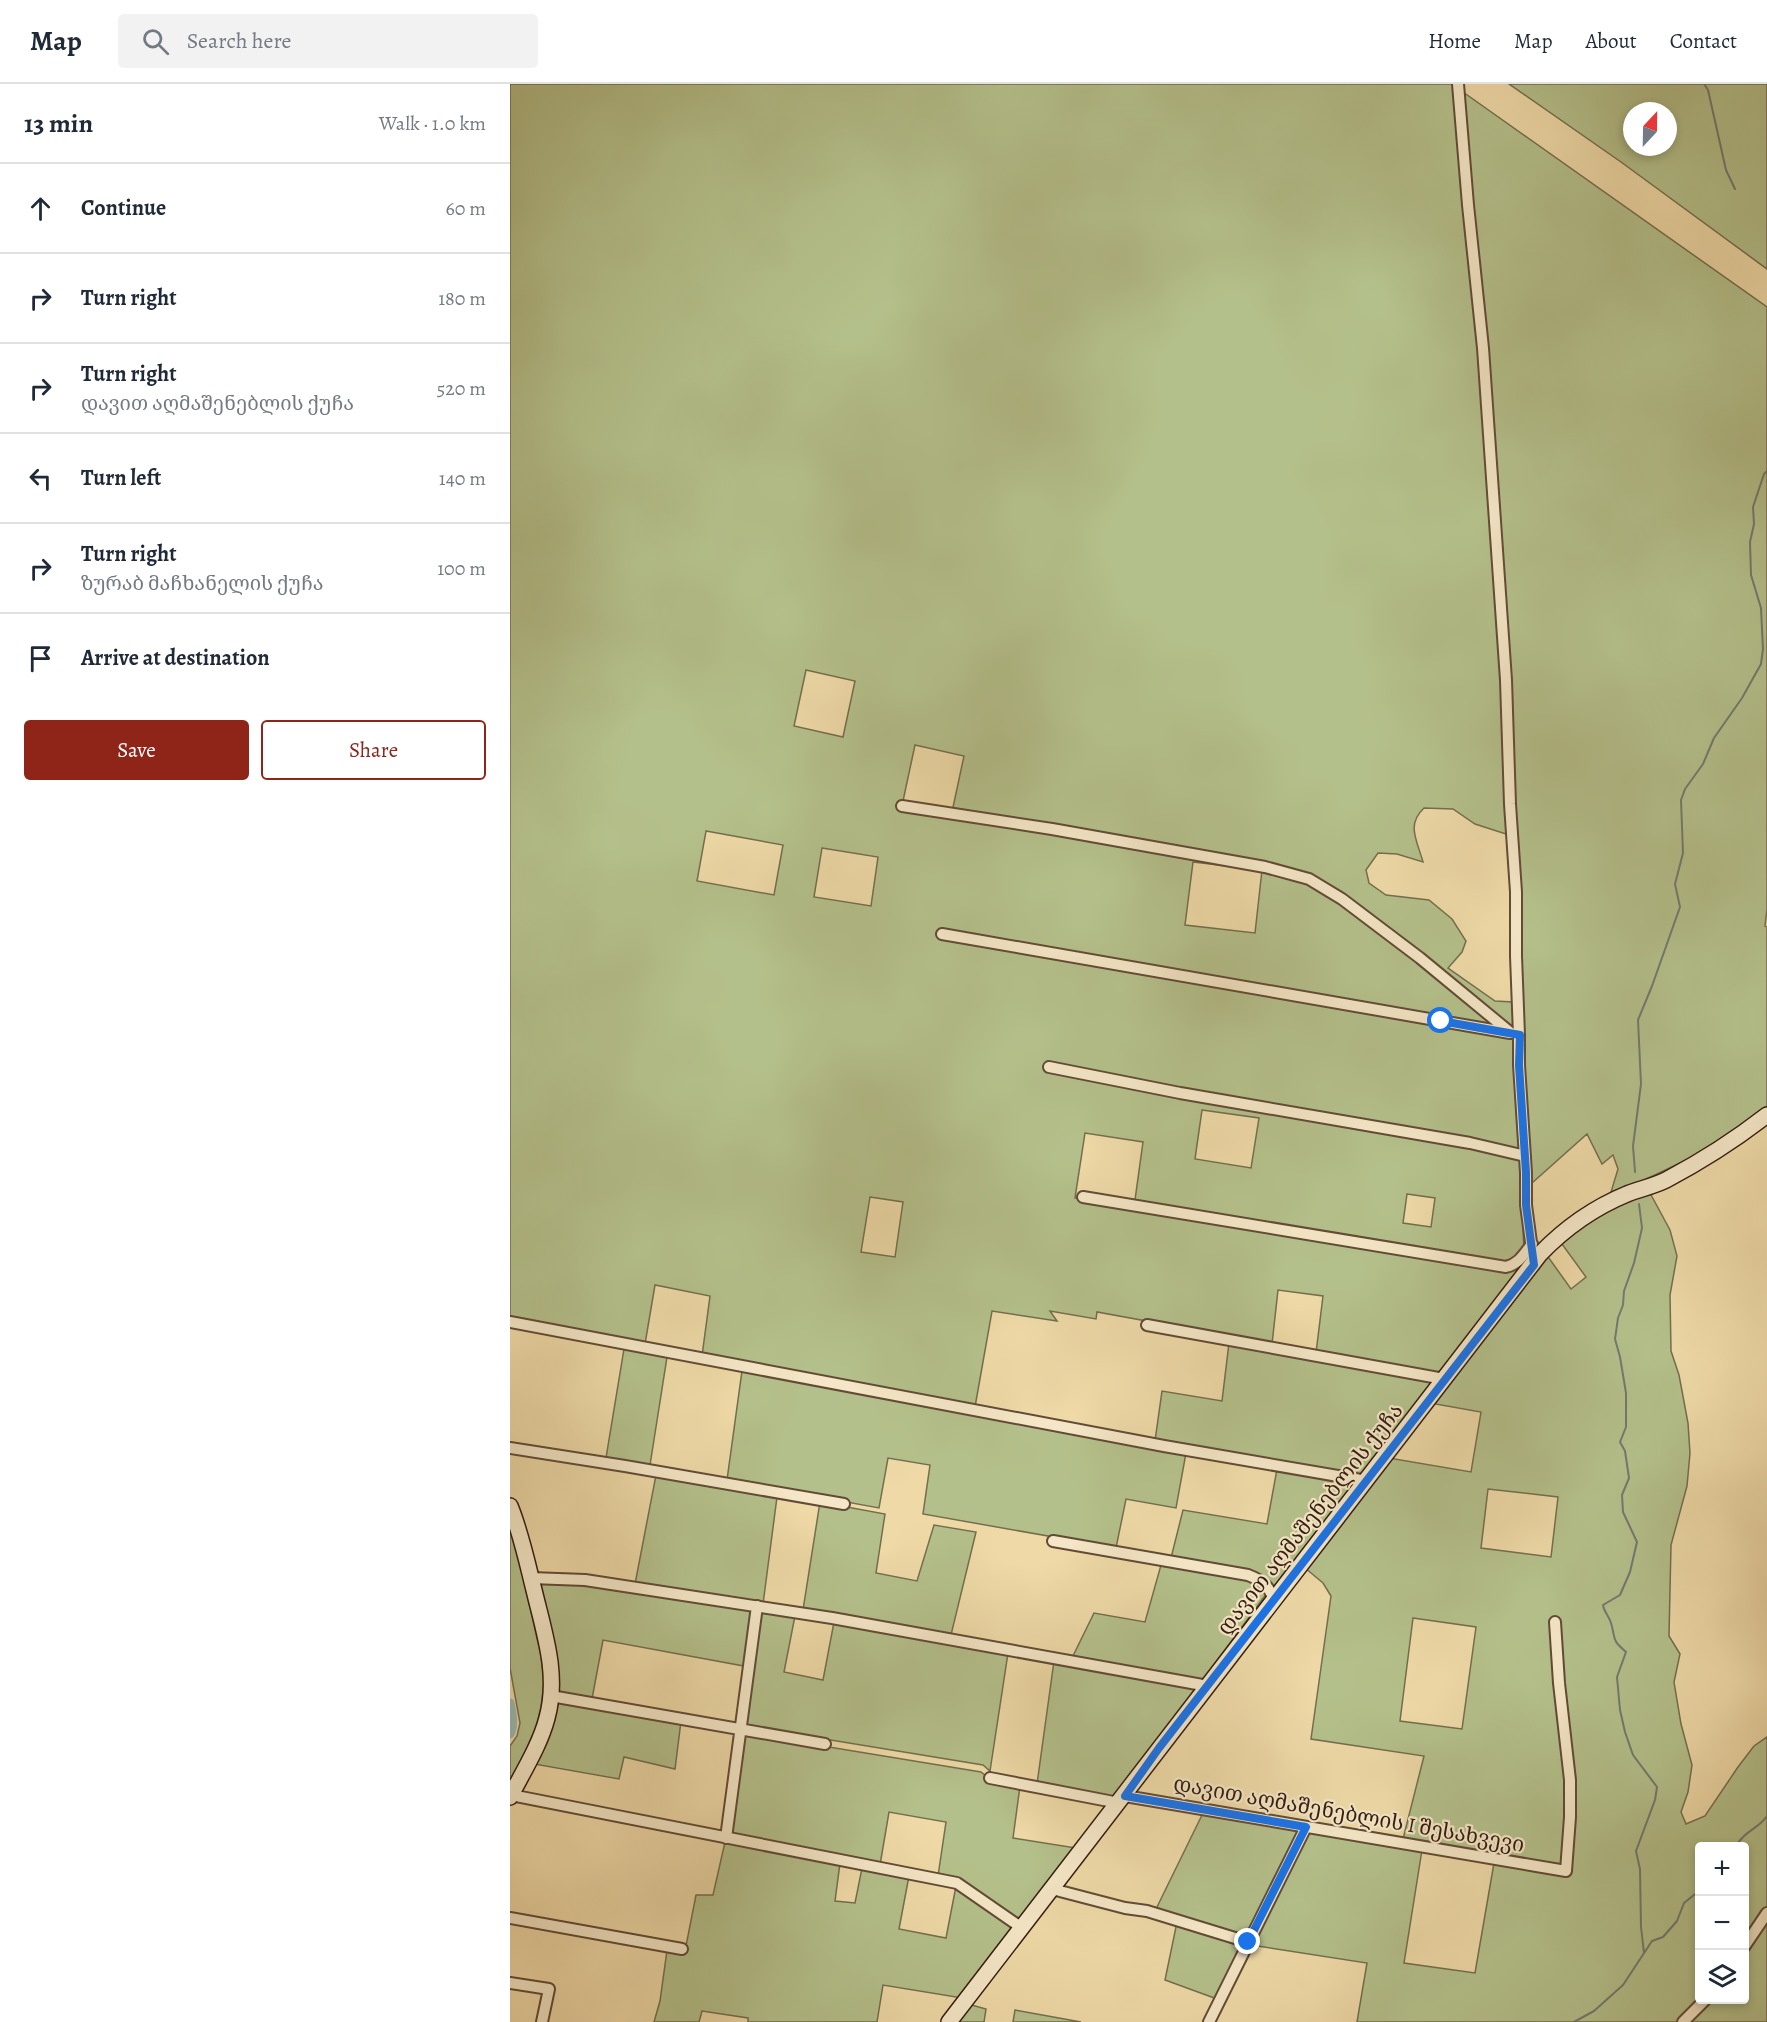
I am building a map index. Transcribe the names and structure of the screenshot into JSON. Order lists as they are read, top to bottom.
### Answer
{
  "streets": {
    "street": ["დავით აღმაშენებლის ქუჩა", "დავით აღმაშენებლის I შესახვევი"]
  },
  "crossings": [
    ["დავით აღმაშენებლის ქუჩა", "დავით აღმაშენებლის I შესახვევი"]
  ],
  "north": "top",
  "page": {
    "header": "Map",
    "search": "Search here",
    "nav": [
      "Home",
      "Map",
      "About",
      "Contact"
    ],
    "heading": ["13 min", "Walk · 1.0 km"],
    "list": [
      ["Continue", "60 m"],
      ["Turn right", "180 m"],
      ["Turn right", "დავით აღმაშენებლის ქუჩა", "520 m"],
      ["Turn left", "140 m"],
      ["Turn right", "ზურაბ მაჩხანელის ქუჩა", "100 m"],
      "Arrive at destination"
    ],
    "buttons": ["Save", "Share"],
    "map_buttons": ["+", "−"]
  }
}
